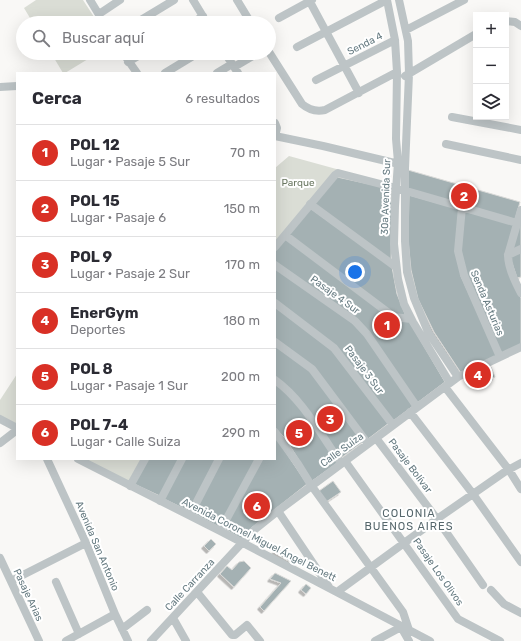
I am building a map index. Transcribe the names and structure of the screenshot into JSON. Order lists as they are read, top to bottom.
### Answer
{
  "streets": {
    "street": [
      "Senda 4",
      "30a Avenida Sur",
      "Pasaje 4 Sur",
      "Senda Asturias",
      "Pasaje 3 Sur",
      "Calle Suiza",
      "Pasaje Bolívar",
      "Avenida Coronel Miguel Ángel Benett",
      "Avenida San Antonio",
      "Pasaje Los Olivos",
      "Calle Carranza",
      "Pasaje Arias"
    ]
  },
  "crossings": [
    ["Senda 4", "30a Avenida Sur"],
    ["30a Avenida Sur", "Calle Suiza"],
    ["Pasaje 4 Sur", "Calle Suiza"],
    ["Senda Asturias", "Calle Suiza"],
    ["Pasaje 3 Sur", "Calle Suiza"],
    ["Calle Suiza", "Pasaje Bolívar"],
    ["Calle Suiza", "Avenida Coronel Miguel Ángel Benett"],
    ["Calle Suiza", "Pasaje Los Olivos"],
    ["Calle Suiza", "Calle Carranza"],
    ["Avenida Coronel Miguel Ángel Benett", "Calle Carranza"]
  ],
  "districts": ["COLONIA BUENOS AIRES"],
  "parks": ["Parque"],
  "page": {
    "map_buttons": ["+", "−"],
    "search": "Buscar aquí",
    "heading": ["Cerca", "6 resultados"],
    "list": [
      {
        "mark": "1",
        "name": "POL 12",
        "note": "Lugar · Pasaje 5 Sur",
        "value": "70 m"
      },
      {
        "mark": "2",
        "name": "POL 15",
        "note": "Lugar · Pasaje 6",
        "value": "150 m"
      },
      {
        "mark": "3",
        "name": "POL 9",
        "note": "Lugar · Pasaje 2 Sur",
        "value": "170 m"
      },
      {
        "mark": "4",
        "name": "EnerGym",
        "note": "Deportes",
        "value": "180 m"
      },
      {
        "mark": "5",
        "name": "POL 8",
        "note": "Lugar · Pasaje 1 Sur",
        "value": "200 m"
      },
      {
        "mark": "6",
        "name": "POL 7-4",
        "note": "Lugar · Calle Suiza",
        "value": "290 m"
      }
    ],
    "pins": [
      "2",
      "1",
      "4",
      "3",
      "5",
      "6"
    ]
  }
}
